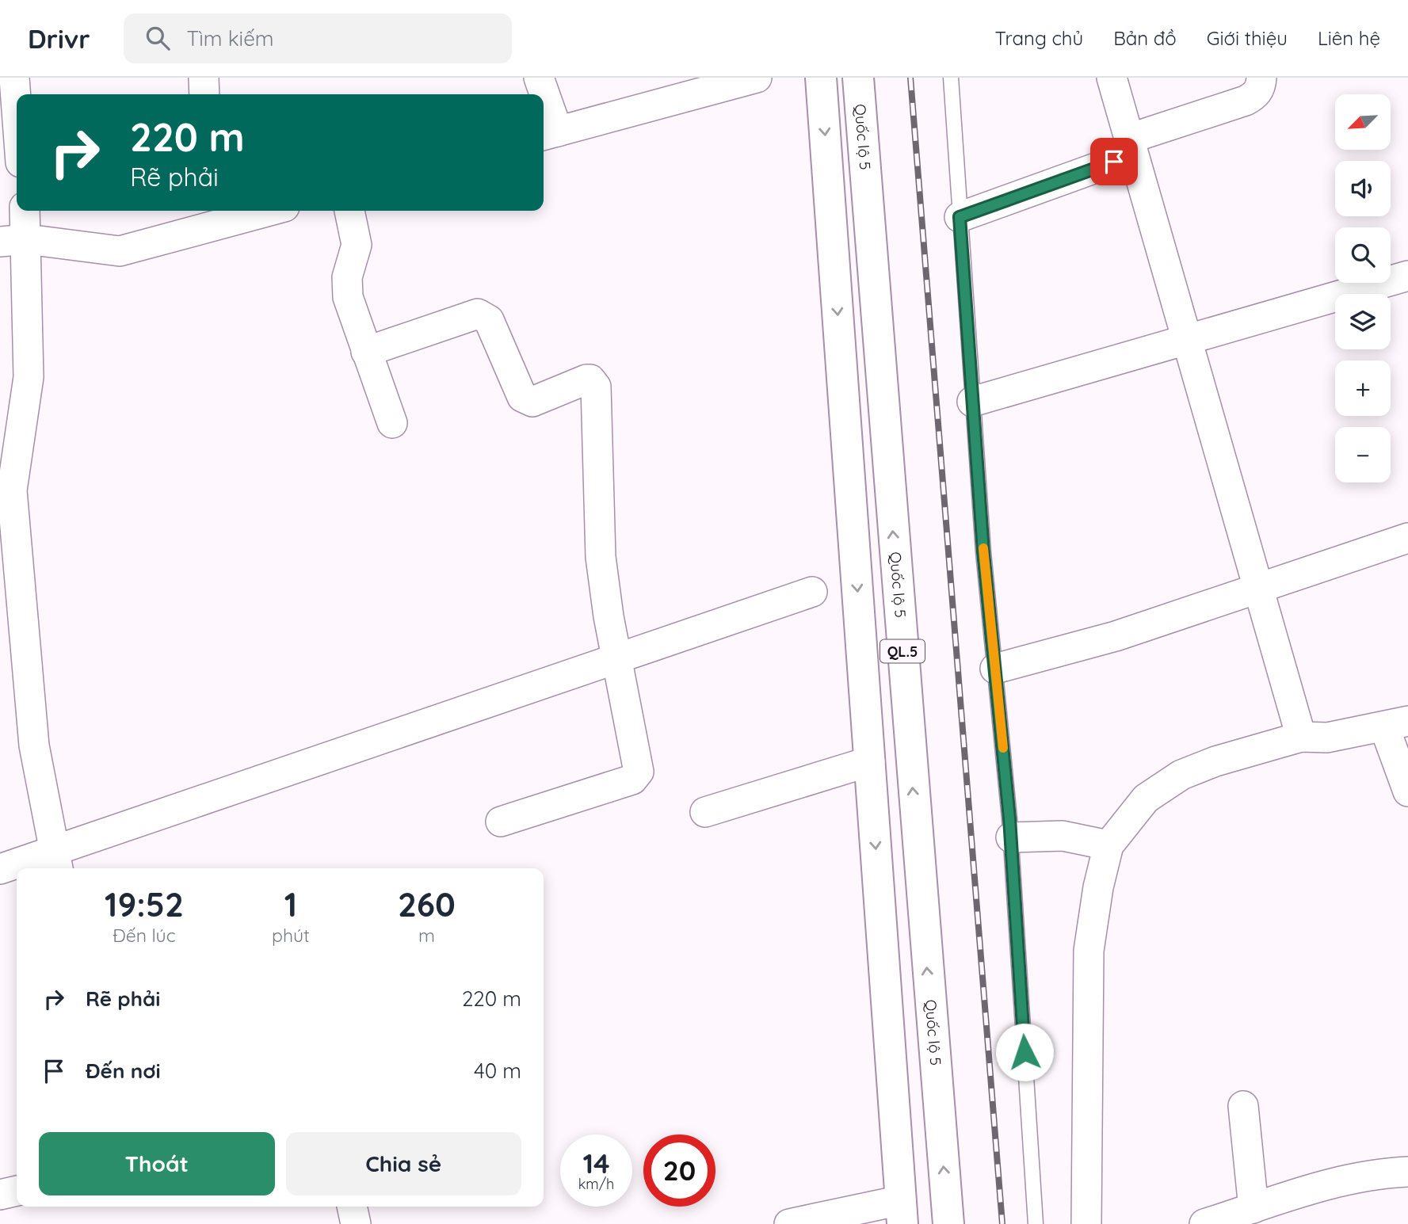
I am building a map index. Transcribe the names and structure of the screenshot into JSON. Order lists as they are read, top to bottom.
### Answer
{
  "streets": {
    "highway": ["Quốc lộ 5", "QL.5"]
  },
  "north": "bottom left",
  "page": {
    "header": "Drivr",
    "search": "Tìm kiếm",
    "nav": [
      "Trang chủ",
      "Bản đồ",
      "Giới thiệu",
      "Liên hệ"
    ],
    "map_buttons": ["+", "−"],
    "turn": ["220 m", "Rẽ phải"],
    "eta": [
      "19:52",
      "Đến lúc",
      "1",
      "phút",
      "260",
      "m"
    ],
    "list": [
      {
        "name": "Rẽ phải",
        "value": "220 m"
      },
      {
        "name": "Đến nơi",
        "value": "40 m"
      }
    ],
    "buttons": ["Thoát", "Chia sẻ"],
    "speed": "14 km/h",
    "limit": "20"
  }
}
